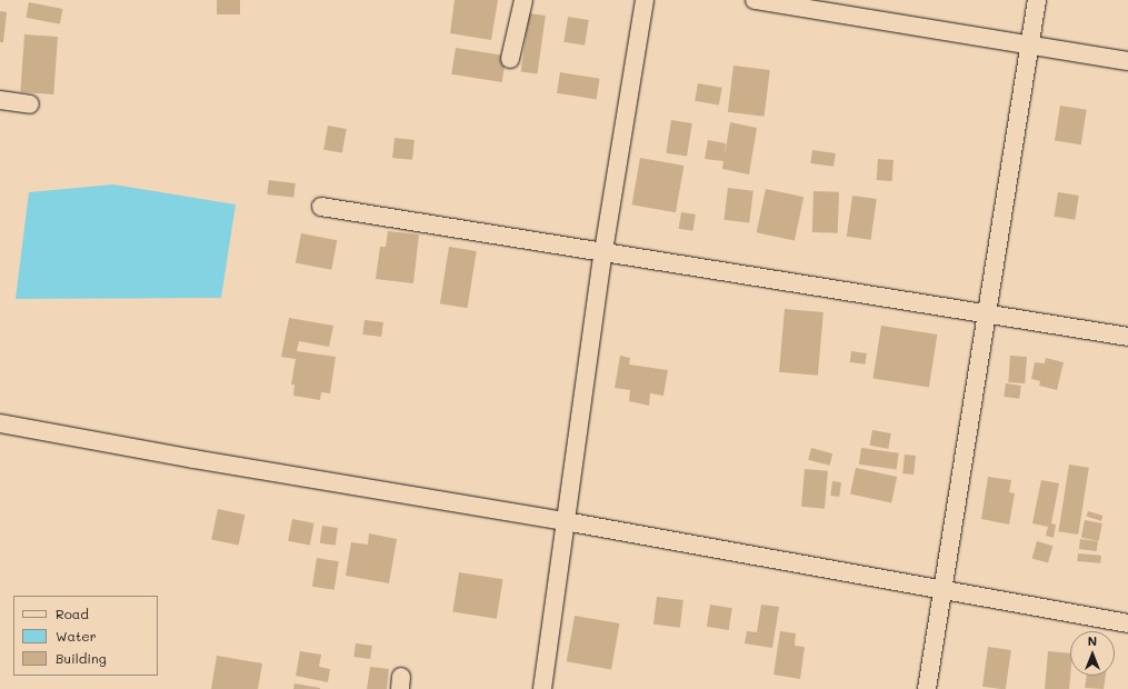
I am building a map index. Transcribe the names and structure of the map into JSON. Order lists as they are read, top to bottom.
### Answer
{
  "legend": ["Road", "Water", "Building"],
  "north": "top"
}
